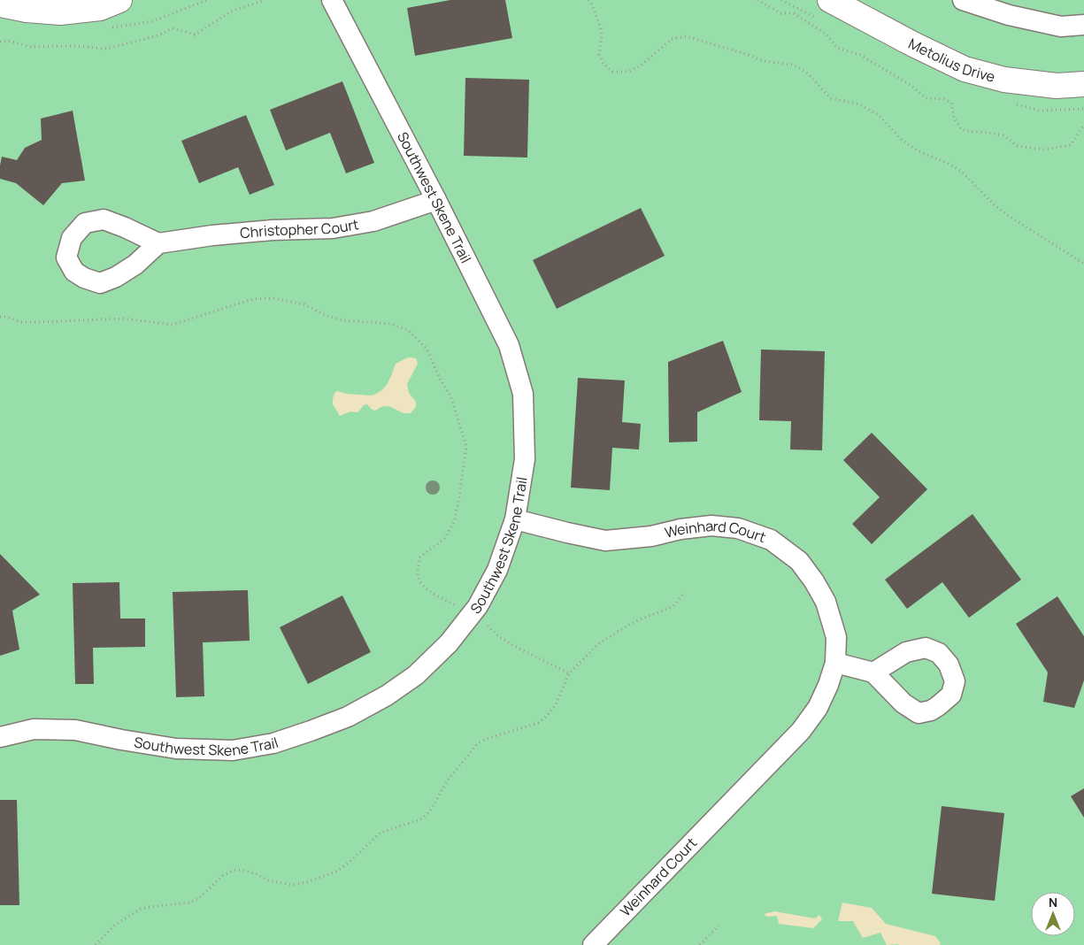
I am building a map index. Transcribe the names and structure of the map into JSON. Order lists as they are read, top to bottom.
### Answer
{
  "streets": {
    "street": [
      "Metolius Drive",
      "Southwest Skene Trail",
      "Christopher Court",
      "Weinhard Court"
    ]
  },
  "crossings": [
    ["Southwest Skene Trail", "Christopher Court"],
    ["Southwest Skene Trail", "Weinhard Court"]
  ],
  "north": "top"
}
